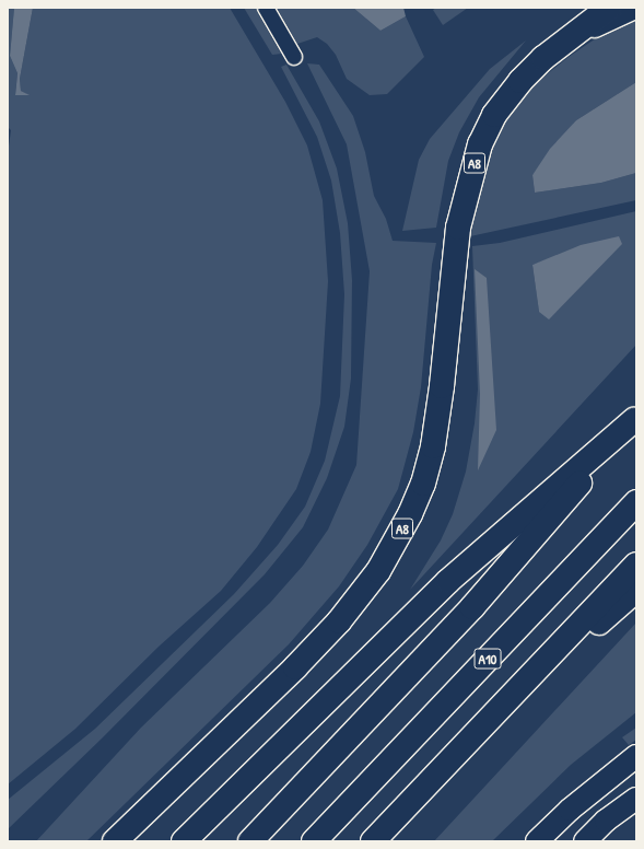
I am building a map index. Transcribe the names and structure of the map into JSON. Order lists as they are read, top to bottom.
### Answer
{
  "streets": {
    "highway": ["A8", "A10"]
  }
}
